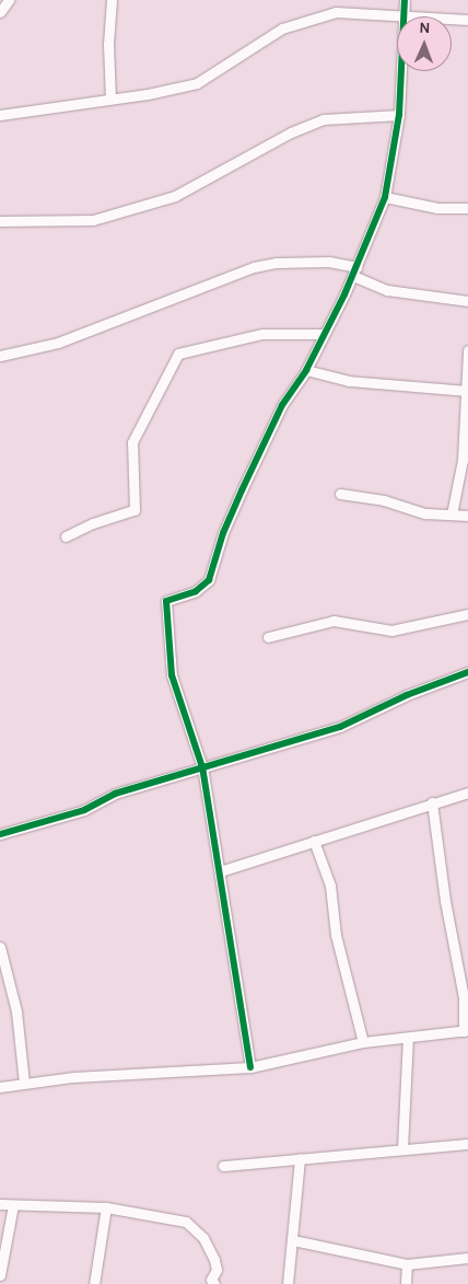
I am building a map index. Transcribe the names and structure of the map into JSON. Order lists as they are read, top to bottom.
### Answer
{
  "north": "top"
}
